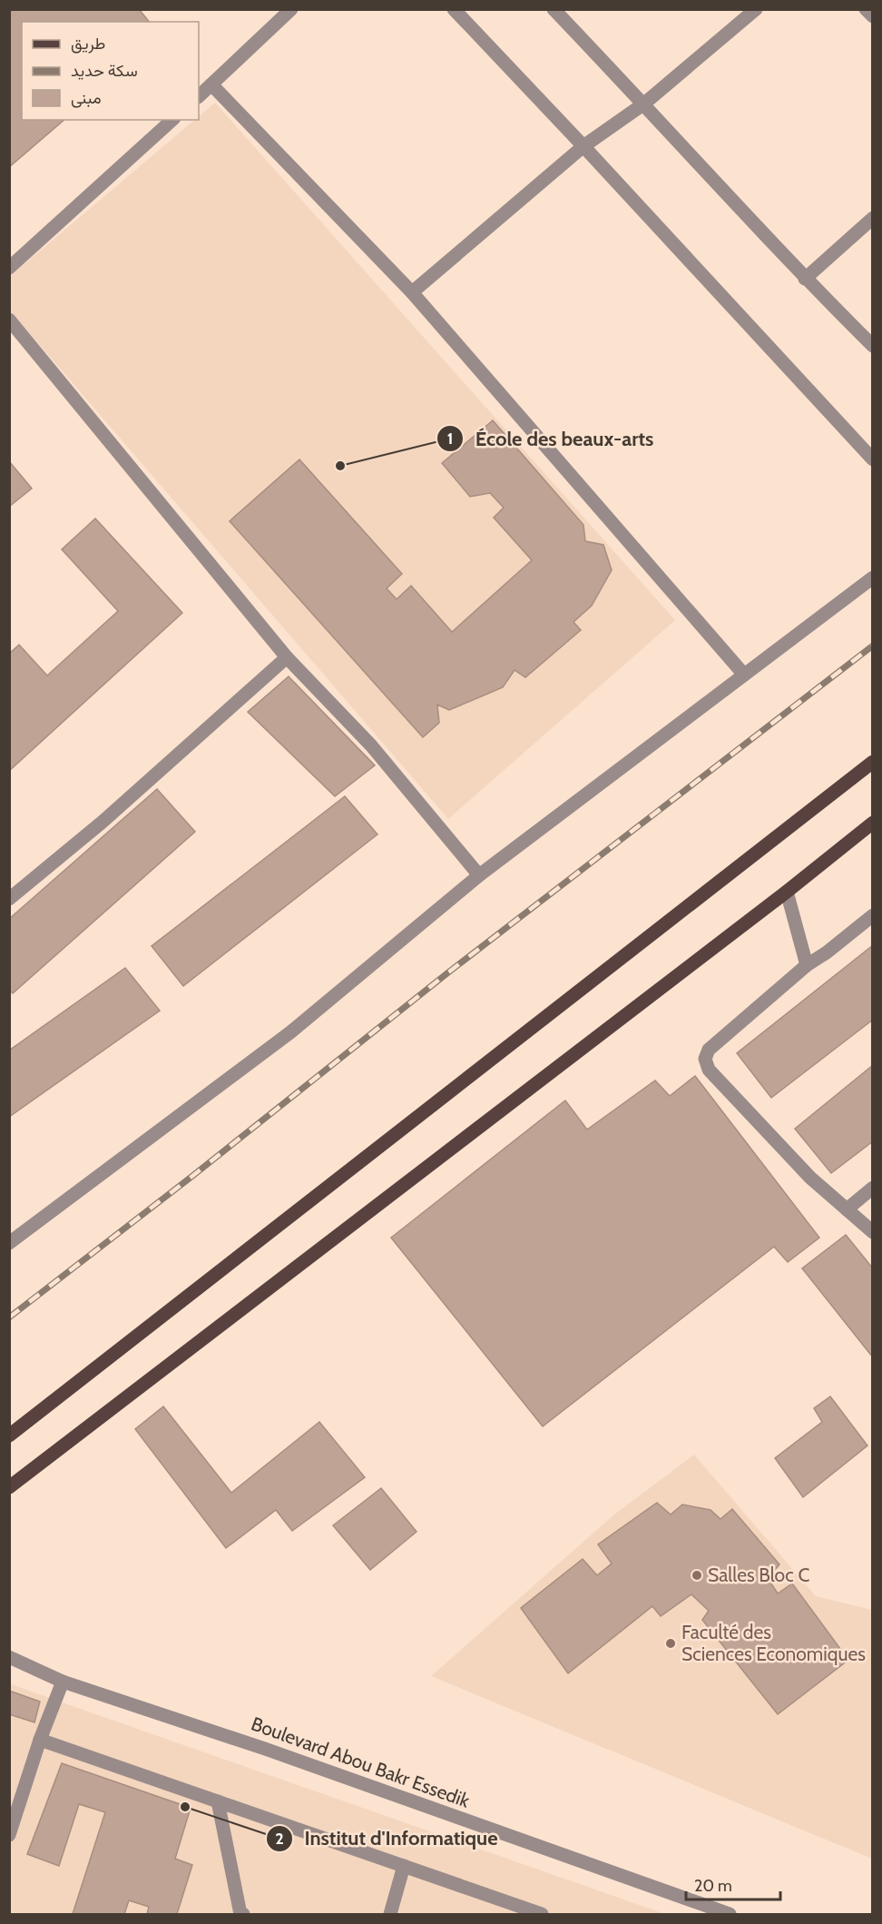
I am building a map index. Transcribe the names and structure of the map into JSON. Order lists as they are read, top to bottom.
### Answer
{
  "streets": {
    "street": ["Boulevard Abou Bakr Essedik"]
  },
  "places": [
    "École des beaux-arts",
    "Salles Bloc C",
    "Faculté des Sciences Economiques",
    "Institut d'Informatique"
  ],
  "legend": ["طريق", "سكة حديد", "مبنى"],
  "scale_bar": "20 m"
}
